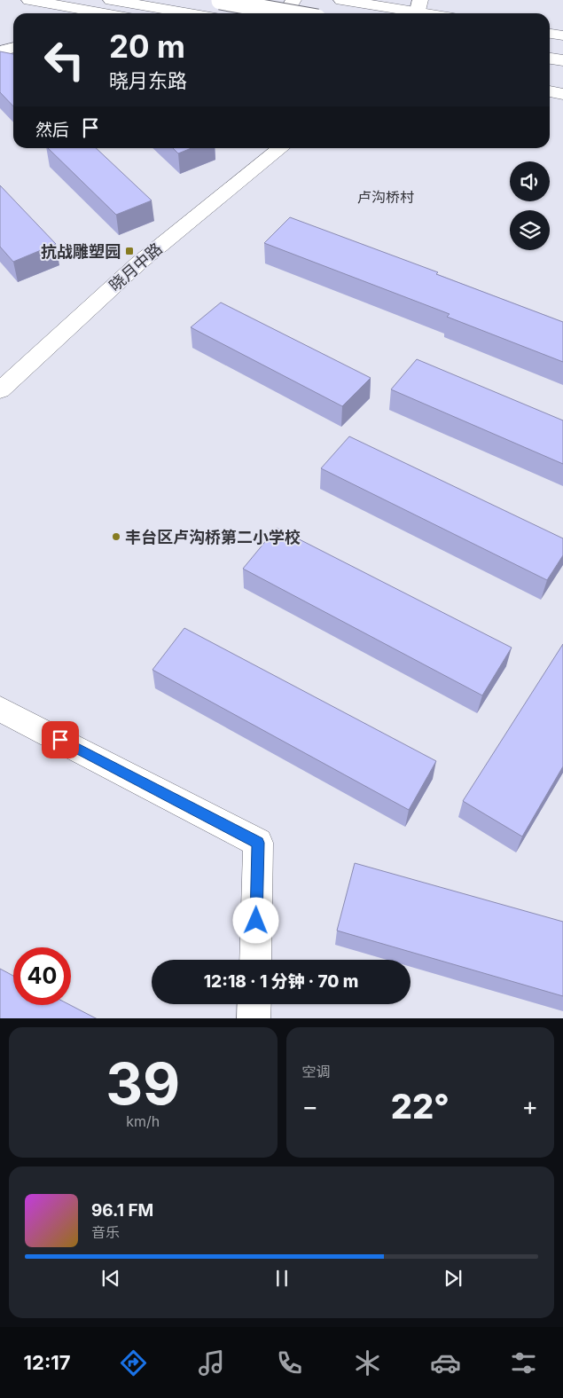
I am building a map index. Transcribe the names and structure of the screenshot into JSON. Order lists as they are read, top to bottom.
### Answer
{
  "streets": {
    "main road": ["晓月中路"]
  },
  "districts": ["卢沟桥村"],
  "places": {
    "transit": ["抗战雕塑园"],
    "other": ["丰台区卢沟桥第二小学校"]
  },
  "page": {
    "turn": ["20 m", "晓月东路"],
    "then": "然后",
    "limit": "40",
    "trip": "12:18 · 1 分钟 · 70 m",
    "tile": [
      ["39", "km/h"],
      "空调"
    ],
    "heat": ["−", "22°", "+"],
    "song": ["96.1 FM", "音乐"],
    "tabs": "12:17"
  }
}
